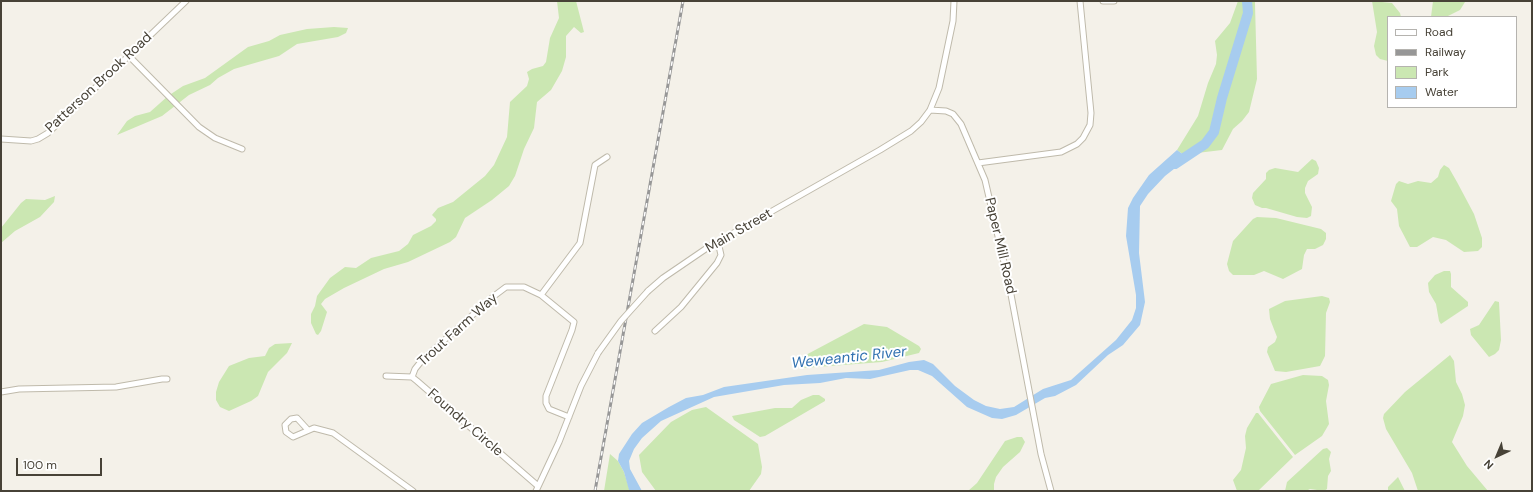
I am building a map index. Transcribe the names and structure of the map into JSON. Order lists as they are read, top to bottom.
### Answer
{
  "streets": {
    "street": [
      "Patterson Brook Road",
      "Main Street",
      "Paper Mill Road",
      "Trout Farm Way",
      "Foundry Circle"
    ]
  },
  "crossings": [
    ["Main Street", "Paper Mill Road"],
    ["Main Street", "Trout Farm Way"],
    ["Main Street", "Foundry Circle"],
    ["Trout Farm Way", "Foundry Circle"]
  ],
  "water": ["Weweantic River"],
  "legend": [
    "Road",
    "Railway",
    "Park",
    "Water"
  ],
  "scale_bar": "100 m",
  "north": "bottom left"
}
